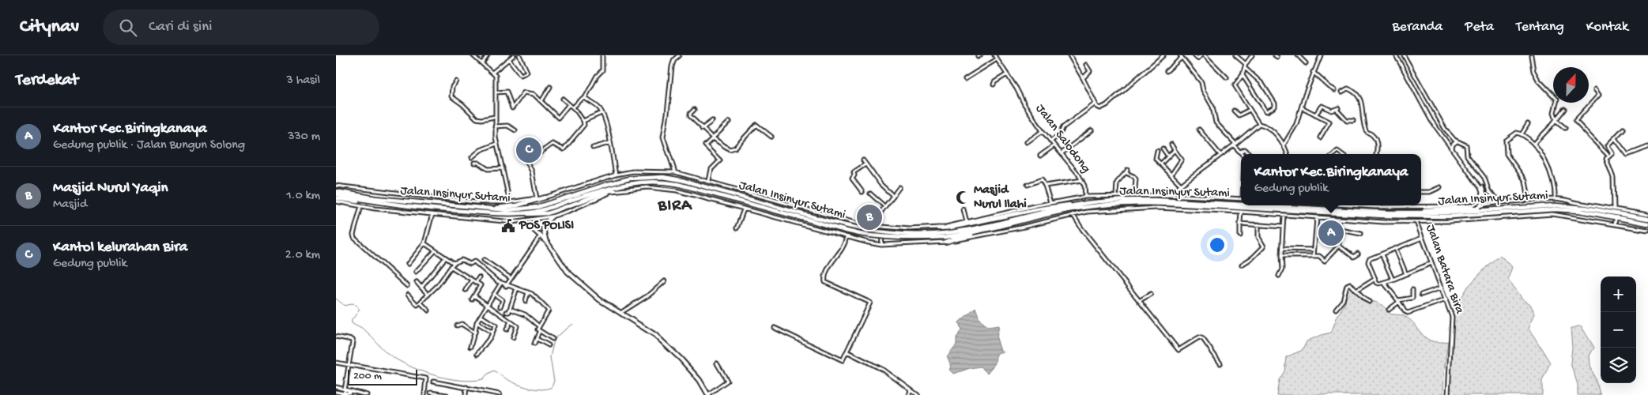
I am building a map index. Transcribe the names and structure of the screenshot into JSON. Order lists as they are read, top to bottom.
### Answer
{
  "streets": {
    "highway": ["Jalan Insinyur Sutami"],
    "street": ["Jalan Salodong", "Jalan Batara Bira"]
  },
  "districts": ["BIRA"],
  "places": {
    "mosque": ["Masjid Nurul Ilahi"],
    "public building": ["POS POLISI"]
  },
  "scale_bar": "200 m",
  "north": "top",
  "page": {
    "header": "Citynav",
    "search": "Cari di sini",
    "nav": [
      "Beranda",
      "Peta",
      "Tentang",
      "Kontak"
    ],
    "heading": ["Terdekat", "3 hasil"],
    "list": [
      {
        "mark": "A",
        "name": "Kantor Kec.Biringkanaya",
        "note": "Gedung publik · Jalan Bungun Solong",
        "value": "330 m"
      },
      {
        "mark": "B",
        "name": "Masjid Nurul Yaqin",
        "note": "Masjid",
        "value": "1.0 km"
      },
      {
        "mark": "C",
        "name": "Kantol kelurahan Bira",
        "note": "Gedung publik",
        "value": "2.0 km"
      }
    ],
    "pins": ["C", "B", "A"],
    "popup": ["Kantor Kec.Biringkanaya", "Gedung publik"],
    "map_buttons": ["+", "−"],
    "scale": "200 m"
  }
}
